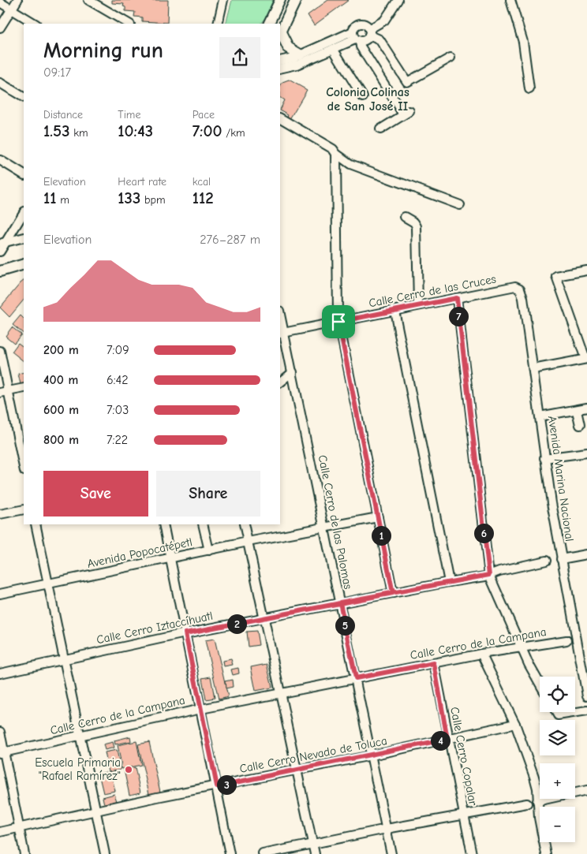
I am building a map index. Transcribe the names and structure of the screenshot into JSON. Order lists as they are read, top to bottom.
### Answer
{
  "streets": {
    "street": [
      "Calle Cerro de las Cruces",
      "Avenida Marina Nacional",
      "Calle Cerro de las Palomas",
      "Avenida Popocatépetl",
      "Calle Cerro Iztaccíhuatl",
      "Calle Cerro de la Campana",
      "Calle Cerro Nevado de Toluca",
      "Calle Cerro Copalar"
    ]
  },
  "crossings": [
    ["Calle Cerro de las Cruces", "Avenida Marina Nacional"],
    ["Calle Cerro de las Cruces", "Calle Cerro de las Palomas"],
    ["Calle Cerro de las Palomas", "Avenida Popocatépetl"],
    ["Calle Cerro de las Palomas", "Calle Cerro Iztaccíhuatl"],
    ["Calle Cerro de las Palomas", "Calle Cerro de la Campana"],
    ["Calle Cerro de las Palomas", "Calle Cerro Nevado de Toluca"],
    ["Calle Cerro de la Campana", "Calle Cerro Copalar"],
    ["Calle Cerro Nevado de Toluca", "Calle Cerro Copalar"]
  ],
  "districts": ["Colonia Colinas de San José II"],
  "places": ["Escuela Primaria \"Rafael Ramírez\""],
  "page": {
    "heading": ["Morning run", "09:17"],
    "stats": [
      ["Distance", "1.53 km"],
      ["Time", "10:43"],
      ["Pace", "7:00 /km"],
      ["Elevation", "11 m"],
      ["Heart rate", "133 bpm"],
      ["kcal", "112"]
    ],
    "chart": ["Elevation", "276–287 m"],
    "pins": [
      "7",
      "6",
      "1",
      "2",
      "5",
      "4",
      "3"
    ],
    "list": [
      {
        "name": "200 m",
        "note": "7:09"
      },
      {
        "name": "400 m",
        "note": "6:42"
      },
      {
        "name": "600 m",
        "note": "7:03"
      },
      {
        "name": "800 m",
        "note": "7:22"
      }
    ],
    "buttons": ["Save", "Share"],
    "map_buttons": ["+", "−"]
  }
}
